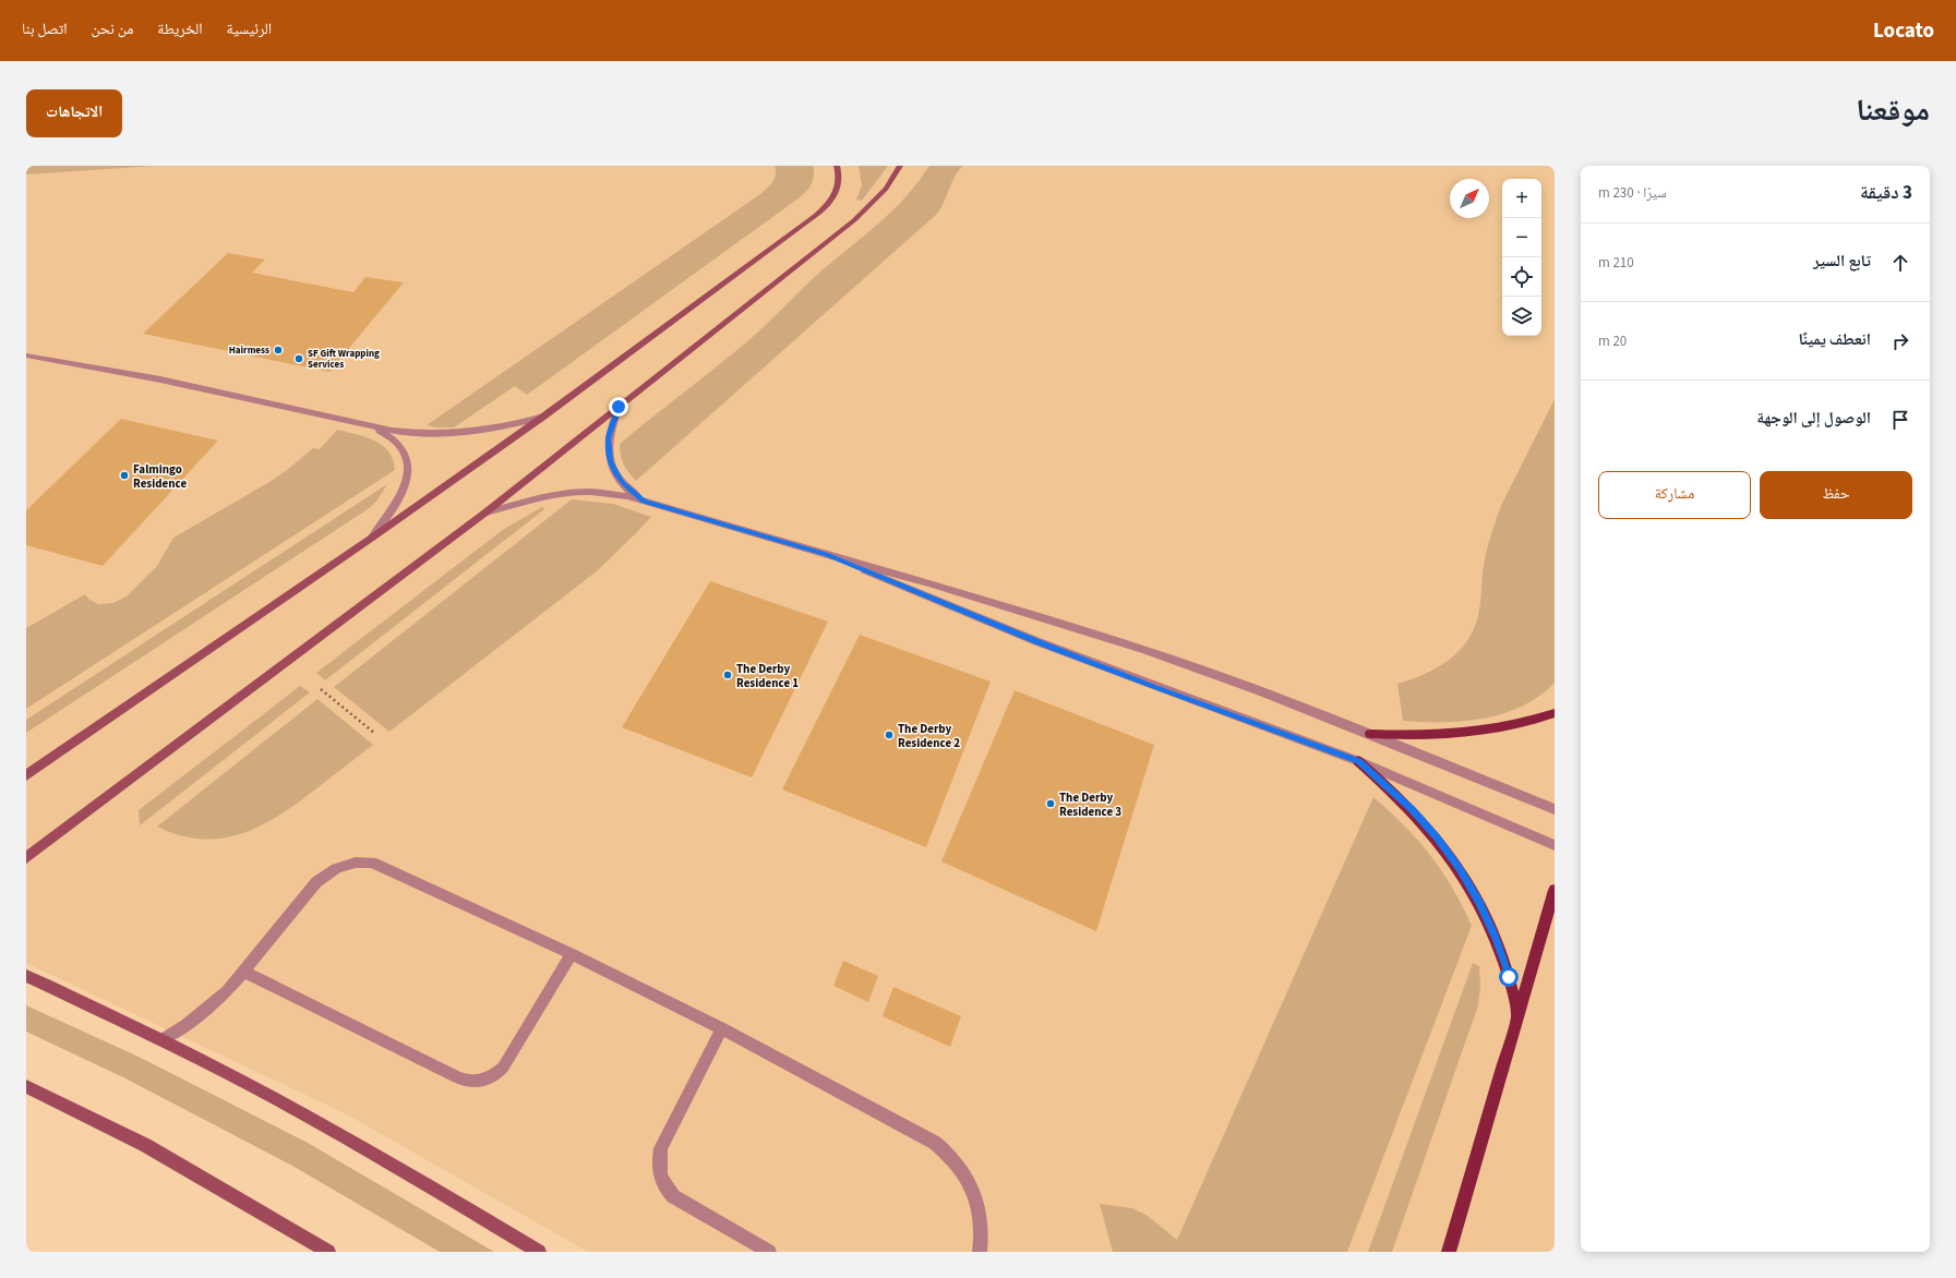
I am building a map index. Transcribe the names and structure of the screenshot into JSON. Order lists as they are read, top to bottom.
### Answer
{
  "places": [
    "Hairmess",
    "SF Gift Wrapping Services",
    "Falmingo Residence",
    "The Derby Residence 1",
    "The Derby Residence 2",
    "The Derby Residence 3"
  ],
  "north": "top right",
  "page": {
    "header": "Locato",
    "nav": [
      "الرئيسية",
      "الخريطة",
      "من نحن",
      "اتصل بنا"
    ],
    "title": "موقعنا",
    "buttons": [
      "الاتجاهات",
      ["حفظ", "مشاركة"]
    ],
    "heading": ["3 دقيقة", "سيرًا · 230 m"],
    "map_buttons": ["+", "−"],
    "list": [
      ["تابع السير", "210 m"],
      ["انعطف يمينًا", "20 m"],
      "الوصول إلى الوجهة"
    ]
  }
}
